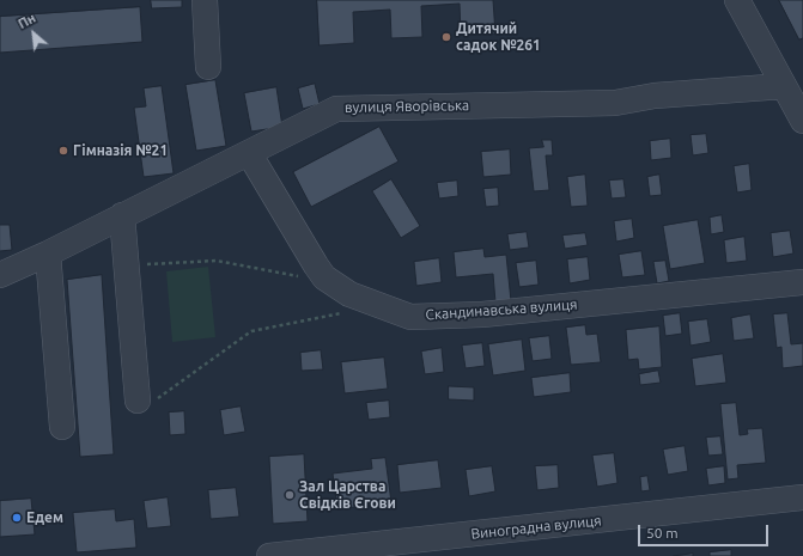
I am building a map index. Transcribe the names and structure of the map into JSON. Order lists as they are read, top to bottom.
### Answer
{
  "streets": {
    "street": ["вулиця Яворівська", "Скандинавська вулиця", "Виноградна вулиця"]
  },
  "crossings": [
    ["вулиця Яворівська", "Скандинавська вулиця"]
  ],
  "places": [
    "Дитячий садок №261",
    "Гімназія №21",
    "Зал Царства Свідків Єгови",
    "Едем"
  ],
  "scale_bar": "50 m",
  "north": "top left"
}
